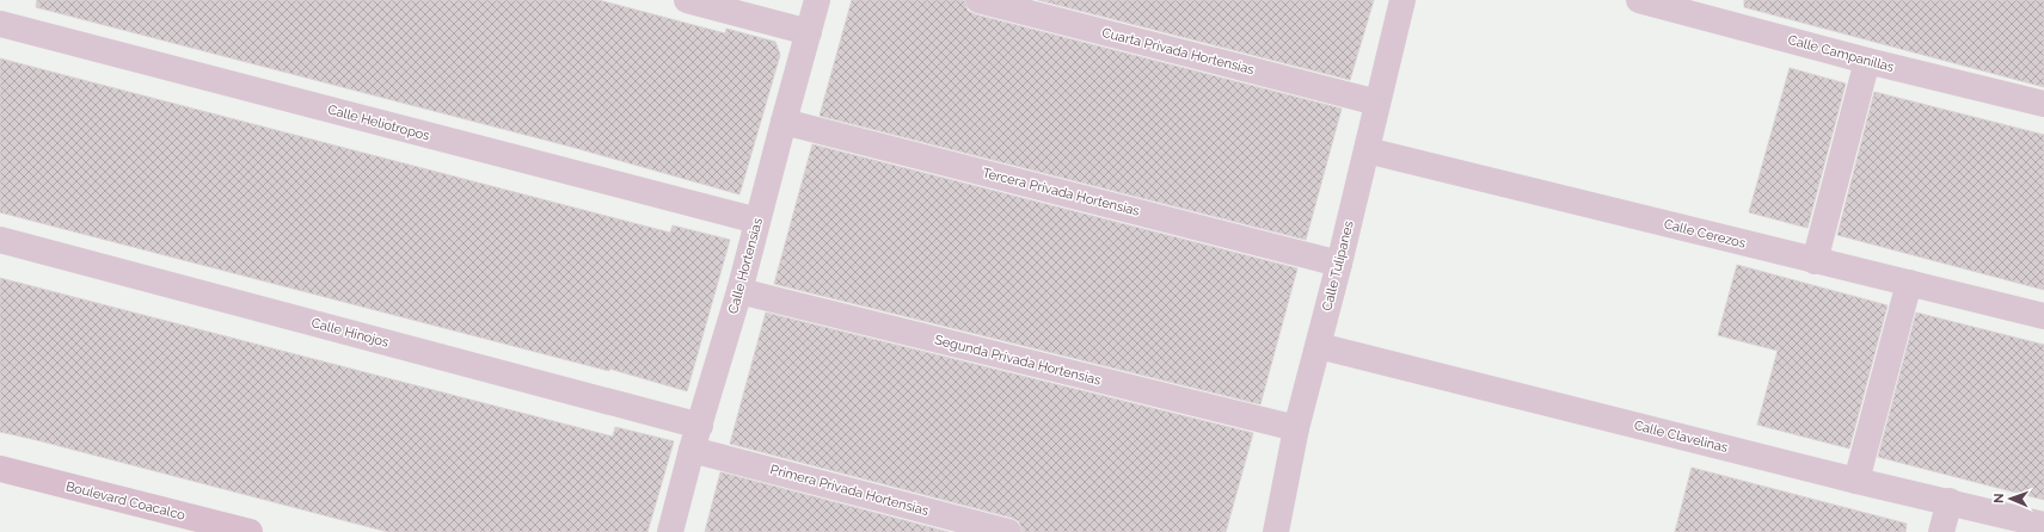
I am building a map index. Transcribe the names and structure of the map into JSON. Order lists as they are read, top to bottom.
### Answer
{
  "streets": {
    "main road": ["Boulevard Coacalco"],
    "street": [
      "Cuarta Privada Hortensias",
      "Calle Campanillas",
      "Calle Heliotropos",
      "Tercera Privada Hortensias",
      "Calle Cerezos",
      "Calle Hortensias",
      "Calle Tulipanes",
      "Calle Hinojos",
      "Segunda Privada Hortensias",
      "Calle Clavelinas",
      "Primera Privada Hortensias"
    ]
  },
  "crossings": [
    ["Cuarta Privada Hortensias", "Calle Tulipanes"],
    ["Calle Heliotropos", "Calle Hortensias"],
    ["Tercera Privada Hortensias", "Calle Hortensias"],
    ["Tercera Privada Hortensias", "Calle Tulipanes"],
    ["Calle Cerezos", "Calle Tulipanes"],
    ["Calle Hortensias", "Calle Hinojos"],
    ["Calle Hortensias", "Segunda Privada Hortensias"],
    ["Calle Hortensias", "Primera Privada Hortensias"],
    ["Calle Tulipanes", "Segunda Privada Hortensias"],
    ["Calle Tulipanes", "Calle Clavelinas"]
  ],
  "north": "left"
}
